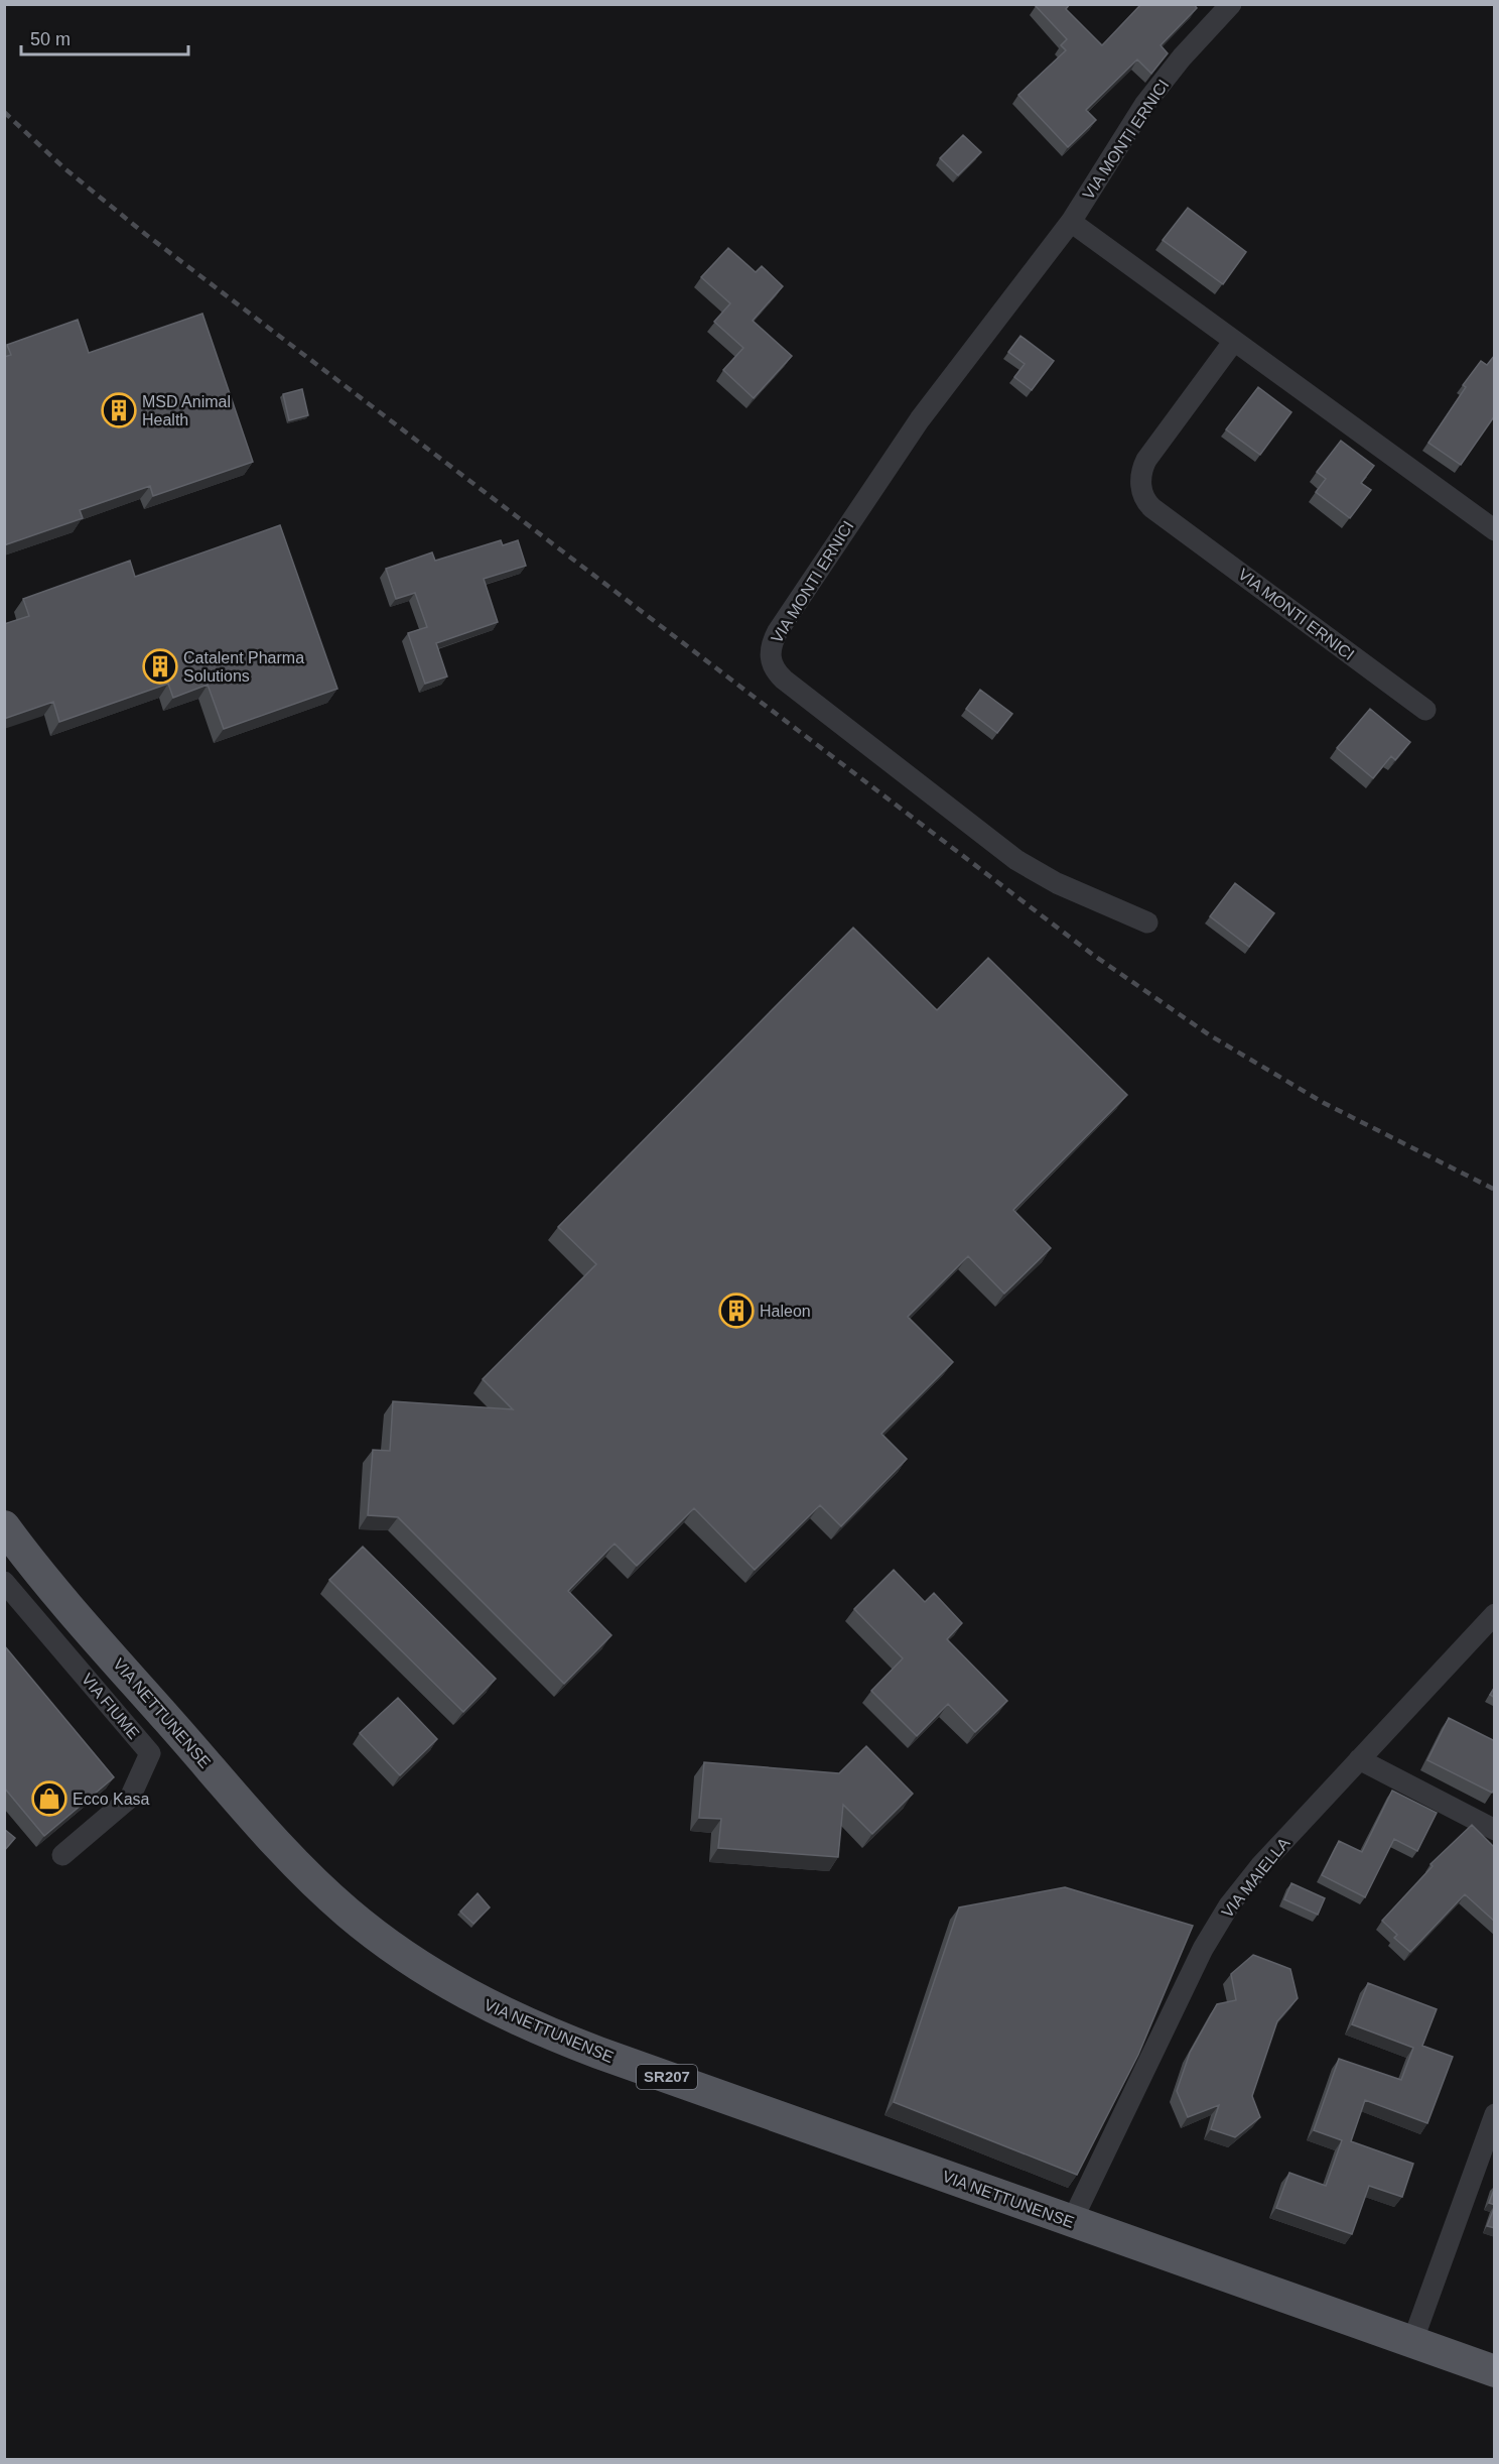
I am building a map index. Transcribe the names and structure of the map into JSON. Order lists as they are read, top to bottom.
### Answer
{
  "streets": {
    "main road": ["VIA NETTUNENSE", "SR207"],
    "street": ["VIA MONTI ERNICI", "VIA FIUME", "VIA MAIELLA"]
  },
  "crossings": [
    ["VIA NETTUNENSE", "VIA MAIELLA"]
  ],
  "places": {
    "building": ["MSD Animal Health", "Catalent Pharma Solutions", "Haleon"],
    "shop": ["Ecco Kasa"]
  },
  "scale_bar": "50 m"
}
